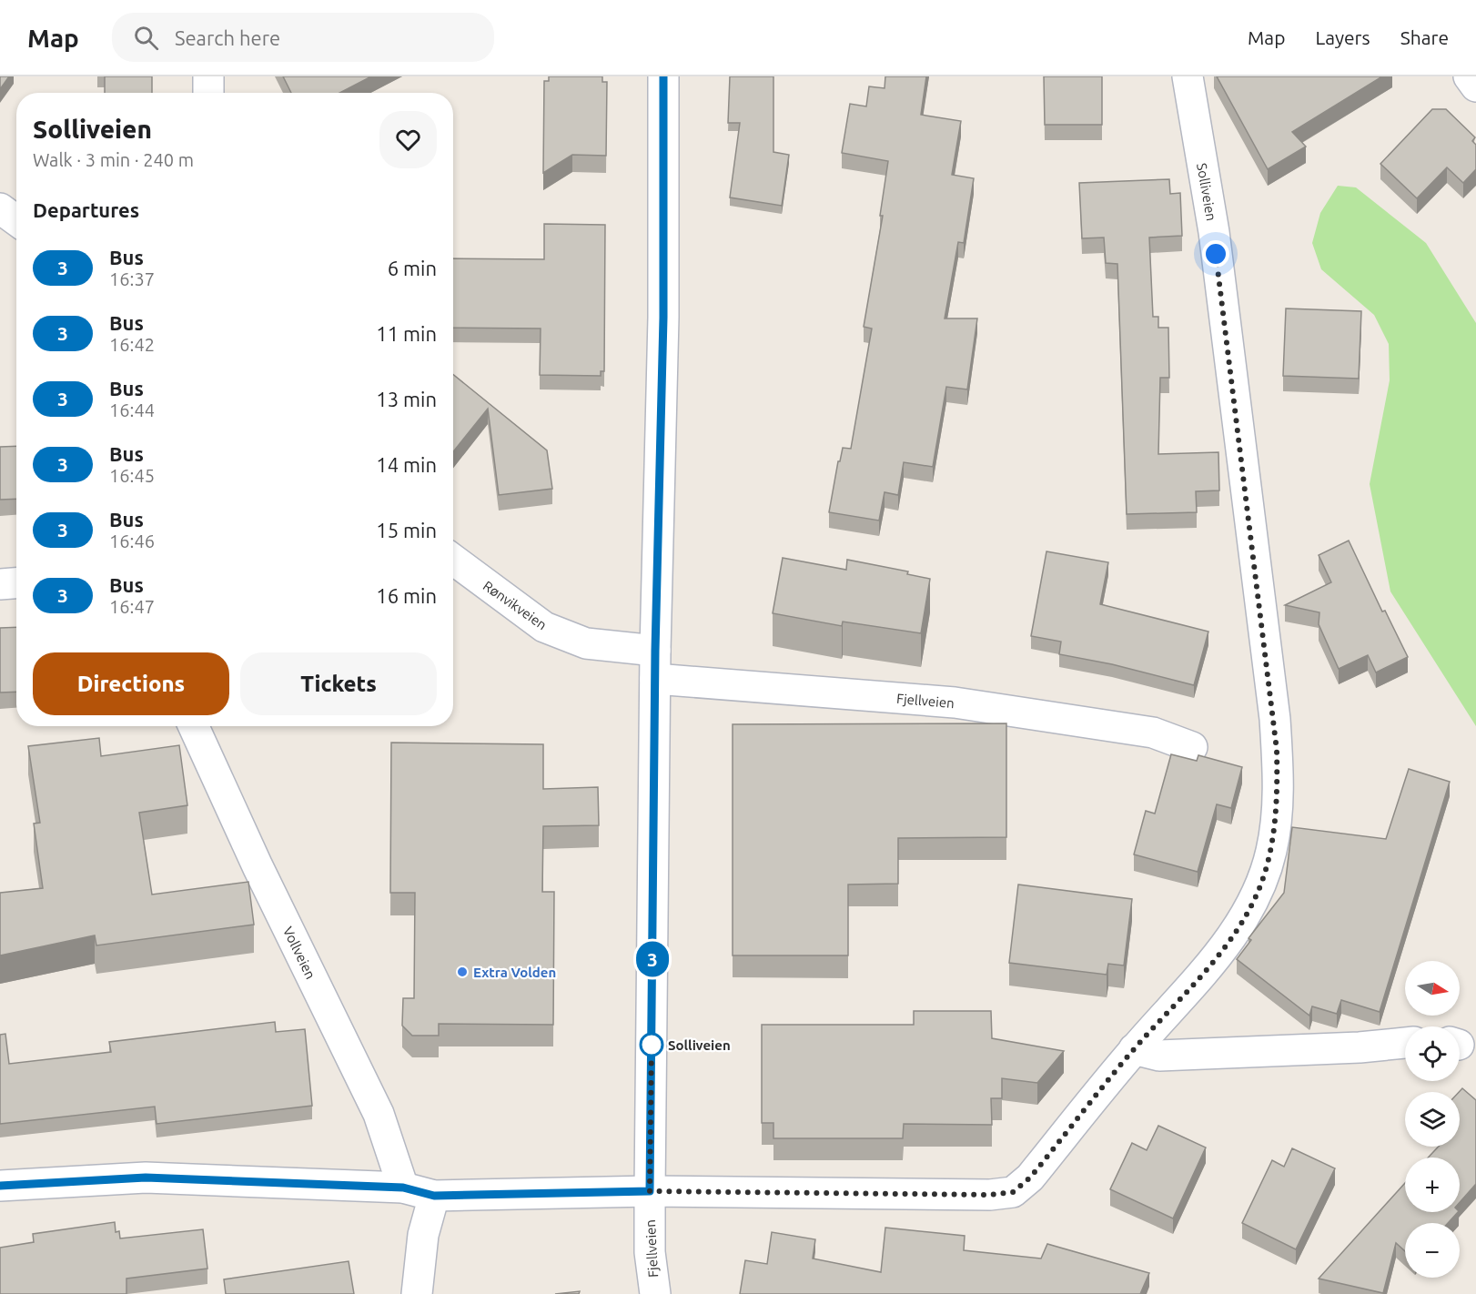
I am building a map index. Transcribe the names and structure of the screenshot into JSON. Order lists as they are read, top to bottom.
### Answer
{
  "streets": {
    "street": [
      "Solliveien",
      "Rønvikveien",
      "Fjellveien",
      "Vollveien"
    ]
  },
  "crossings": [
    ["Solliveien", "Fjellveien"],
    ["Solliveien", "Vollveien"],
    ["Rønvikveien", "Fjellveien"]
  ],
  "places": ["Extra Volden", "Solliveien"],
  "lines": ["bus line 3"],
  "north": "right",
  "page": {
    "header": "Map",
    "search": "Search here",
    "nav": ["Map", "Layers", "Share"],
    "on_map": "3",
    "heading": [
      ["Solliveien", "Walk · 3 min · 240 m"],
      "Departures"
    ],
    "list": [
      {
        "mark": "3",
        "name": "Bus",
        "note": "16:37",
        "value": "6 min"
      },
      {
        "mark": "3",
        "name": "Bus",
        "note": "16:42",
        "value": "11 min"
      },
      {
        "mark": "3",
        "name": "Bus",
        "note": "16:44",
        "value": "13 min"
      },
      {
        "mark": "3",
        "name": "Bus",
        "note": "16:45",
        "value": "14 min"
      },
      {
        "mark": "3",
        "name": "Bus",
        "note": "16:46",
        "value": "15 min"
      },
      {
        "mark": "3",
        "name": "Bus",
        "note": "16:47",
        "value": "16 min"
      }
    ],
    "buttons": ["Directions", "Tickets"],
    "map_buttons": ["+", "−"]
  }
}
